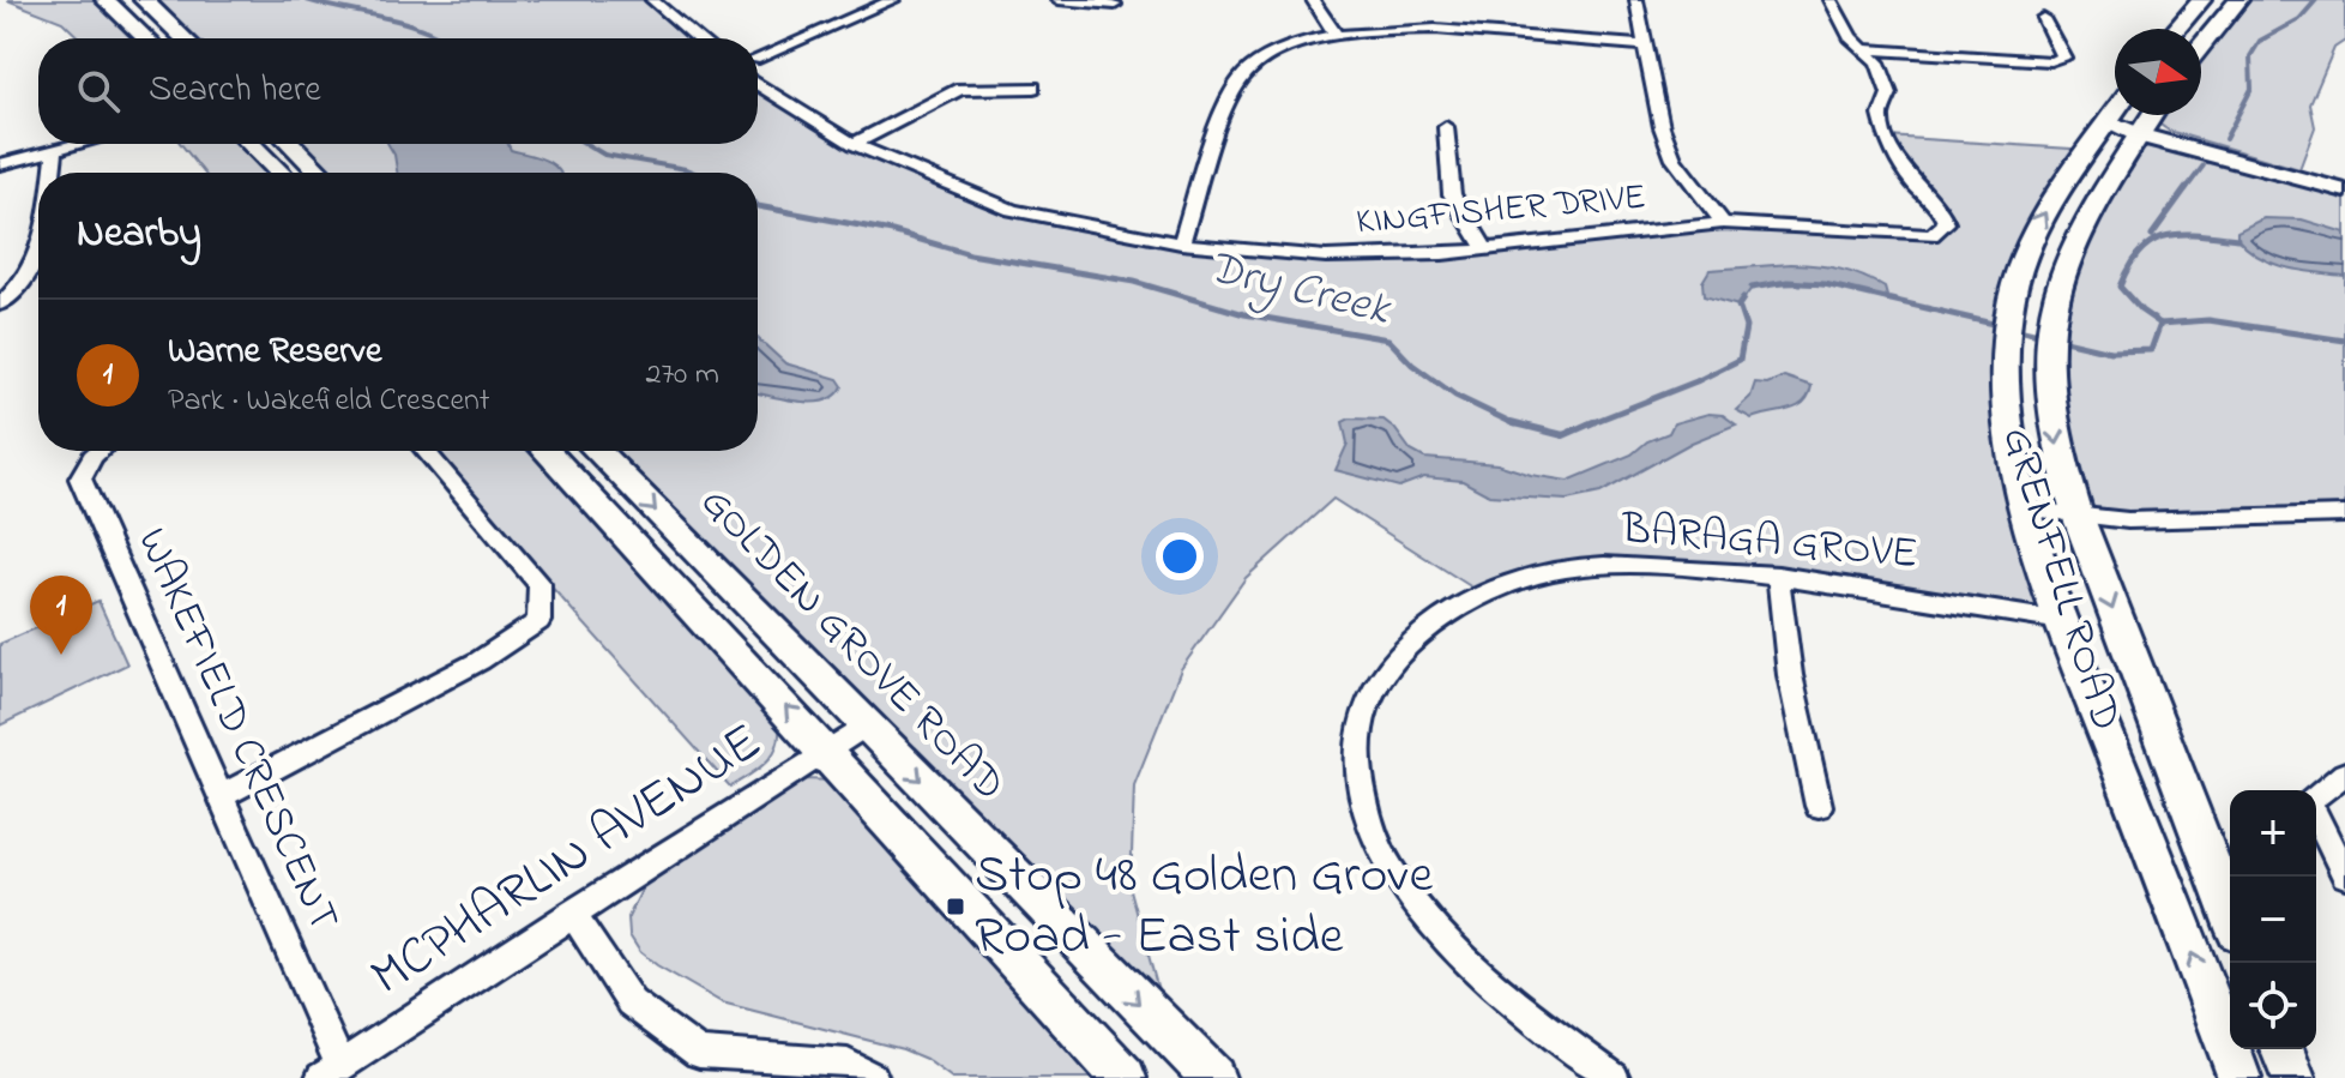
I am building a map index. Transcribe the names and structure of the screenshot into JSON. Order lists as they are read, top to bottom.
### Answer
{
  "streets": {
    "main road": ["GRENFELL ROAD", "GOLDEN GROVE ROAD"],
    "street": [
      "KINGFISHER DRIVE",
      "BARAGA GROVE",
      "WAKEFIELD CRESCENT",
      "MCPHARLIN AVENUE"
    ]
  },
  "crossings": [
    ["BARAGA GROVE", "GRENFELL ROAD"],
    ["GOLDEN GROVE ROAD", "MCPHARLIN AVENUE"],
    ["WAKEFIELD CRESCENT", "MCPHARLIN AVENUE"]
  ],
  "water": ["Dry Creek"],
  "places": {
    "transit": ["Stop 48 Golden Grove Road - East side"]
  },
  "north": "right",
  "page": {
    "search": "Search here",
    "heading": "Nearby",
    "list": [
      {
        "mark": "1",
        "name": "Warne Reserve",
        "note": "Park · Wakefield Crescent",
        "value": "270 m"
      }
    ],
    "pins": "1",
    "map_buttons": ["+", "−"]
  }
}
